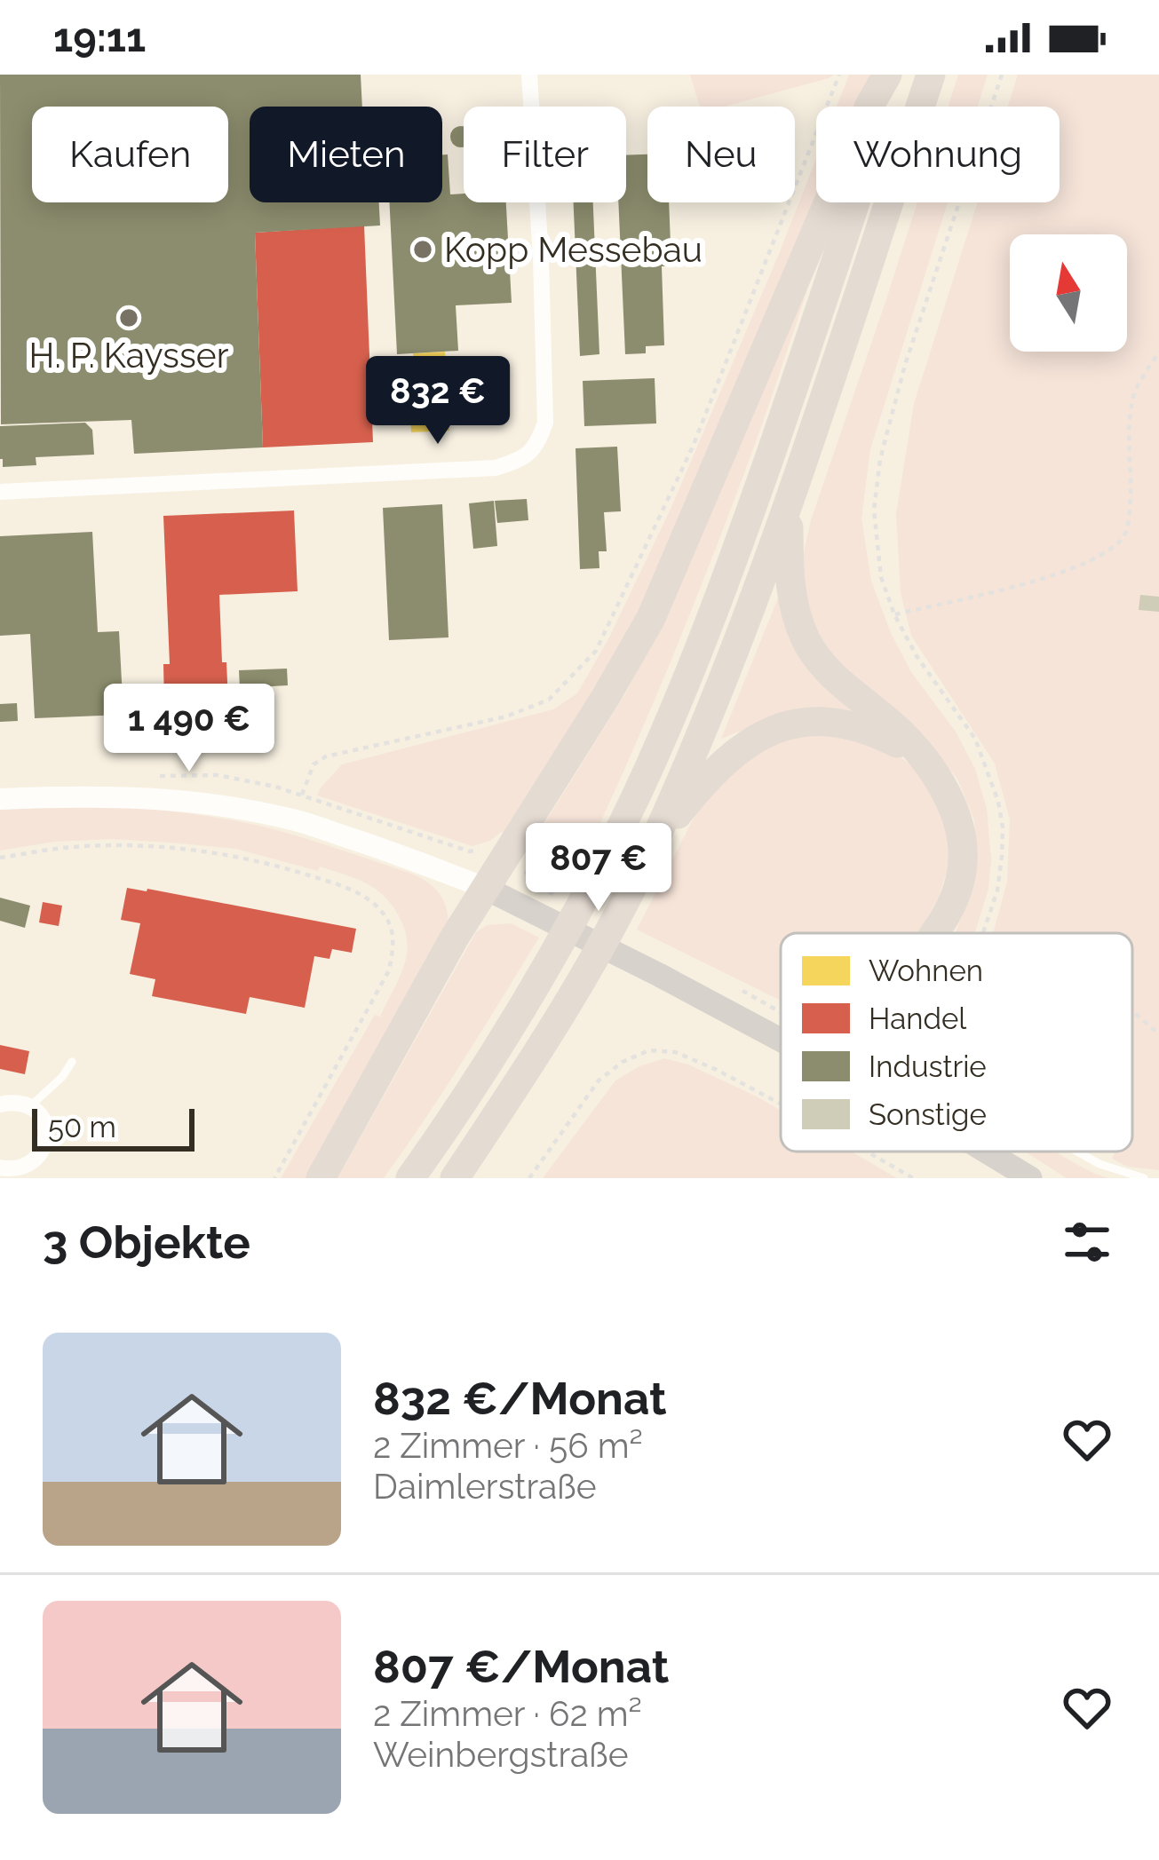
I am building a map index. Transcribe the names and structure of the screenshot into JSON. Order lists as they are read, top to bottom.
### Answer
{
  "places": ["Kopp Messebau", "H. P. Kaysser"],
  "legend": [
    "Wohnen",
    "Handel",
    "Industrie",
    "Sonstige"
  ],
  "scale_bar": "50 m",
  "north": "top",
  "page": {
    "status": "19:11",
    "chip": [
      "Kaufen",
      "Mieten",
      "Filter",
      "Neu",
      "Wohnung"
    ],
    "price": ["832 €", "1 490 €", "807 €"],
    "scale": "50 m",
    "heading": "3 Objekte",
    "list": [
      {
        "name": "832 €/Monat",
        "note": "2 Zimmer · 56 m² · Daimlerstraße"
      },
      {
        "name": "807 €/Monat",
        "note": "2 Zimmer · 62 m² · Weinbergstraße"
      }
    ]
  }
}
